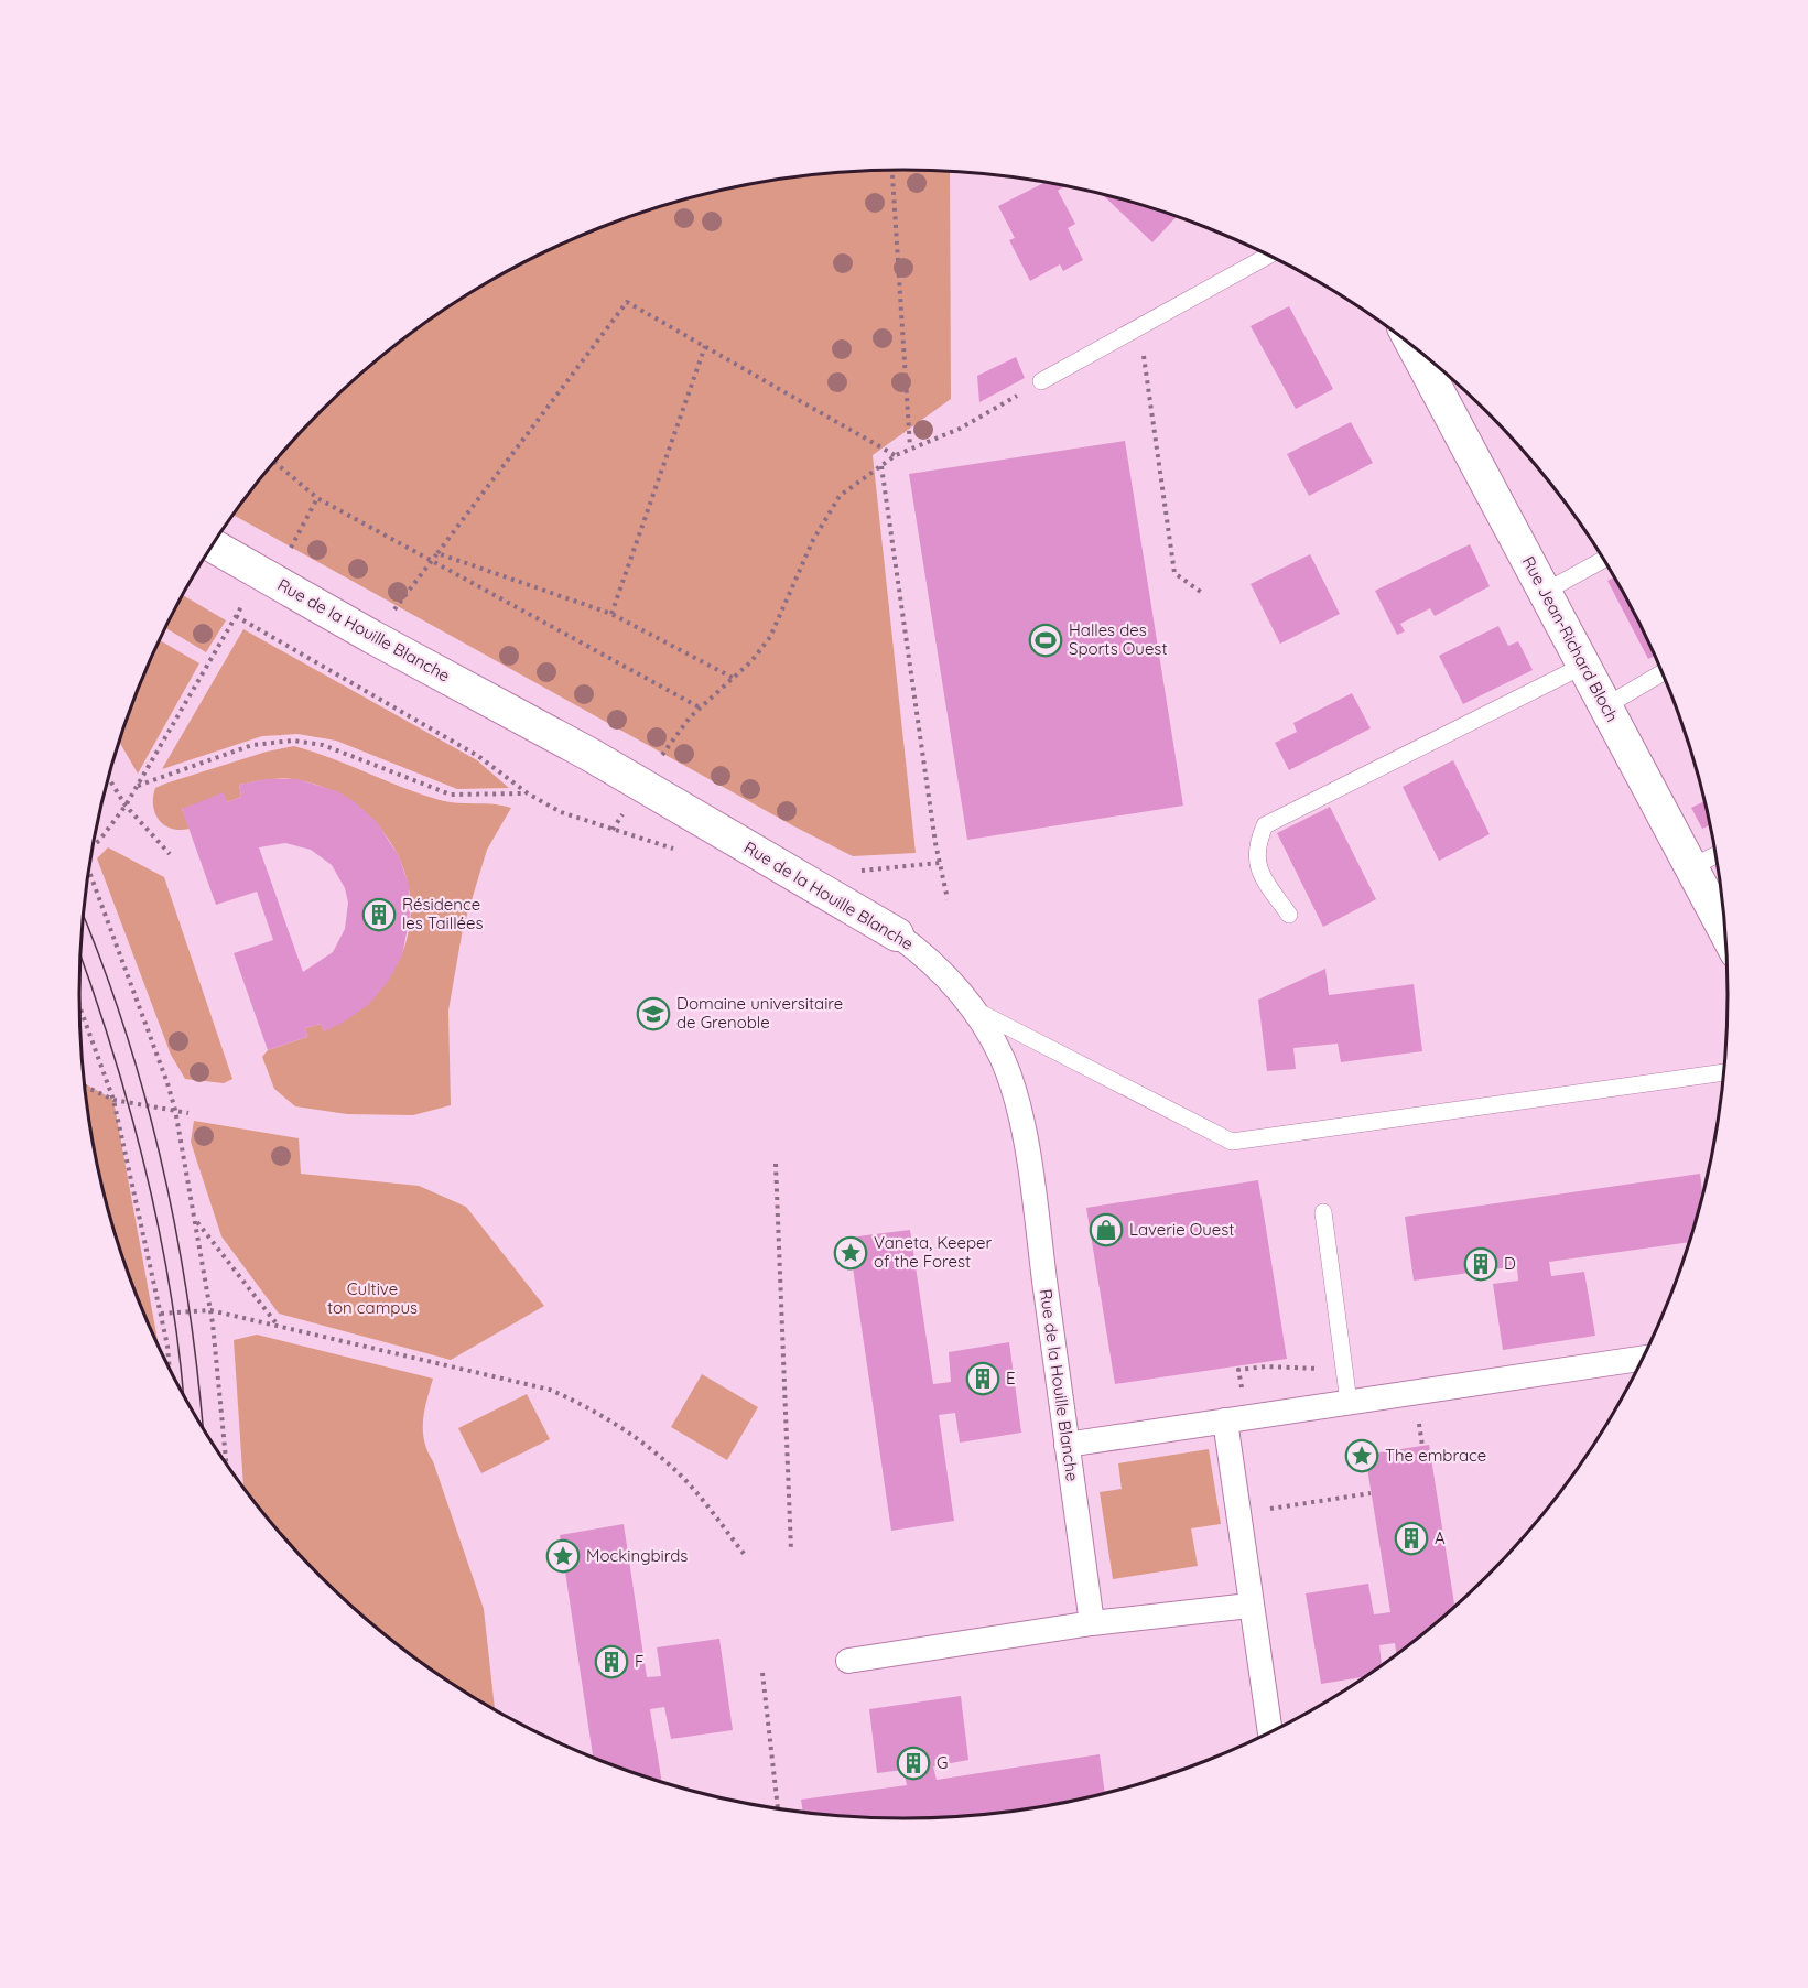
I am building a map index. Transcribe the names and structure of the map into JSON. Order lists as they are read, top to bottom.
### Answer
{
  "streets": {
    "street": ["Rue de la Houille Blanche", "Rue Jean-Richard Bloch"]
  },
  "parks": ["Cultive ton campus"],
  "places": {
    "sports": ["Halles des Sports Ouest"],
    "building": [
      "Résidence les Taillées",
      "D",
      "E",
      "A",
      "F",
      "G"
    ],
    "school or university": ["Domaine universitaire de Grenoble"],
    "shop": ["Laverie Ouest"],
    "place": ["Vaneta, Keeper of the Forest", "The embrace", "Mockingbirds"]
  }
}
